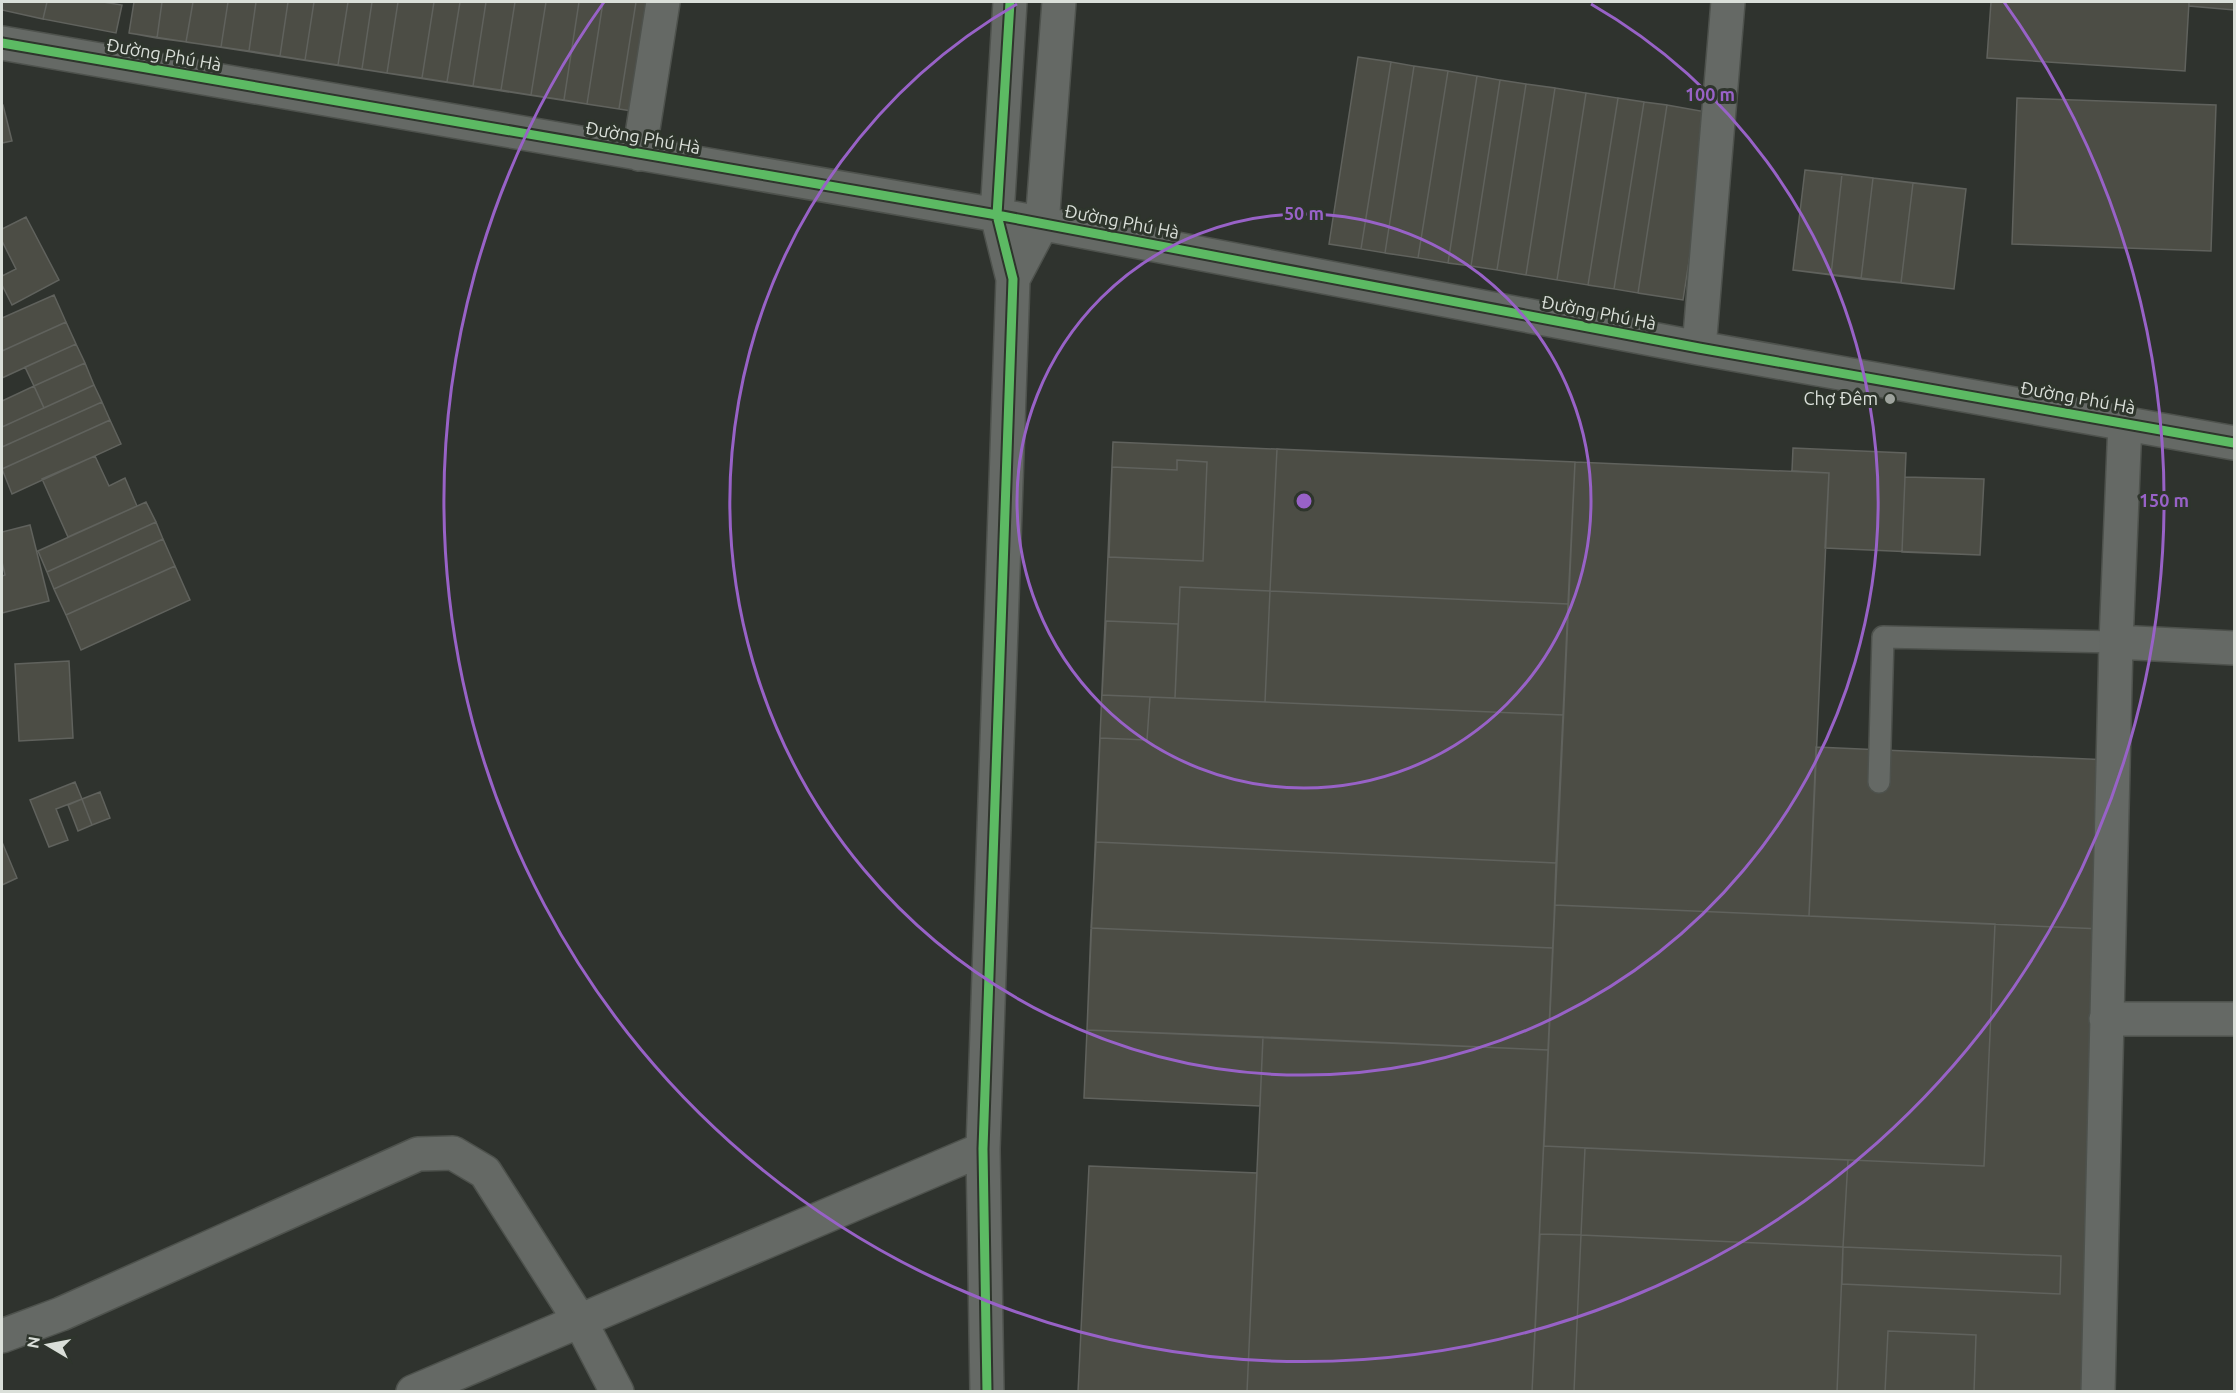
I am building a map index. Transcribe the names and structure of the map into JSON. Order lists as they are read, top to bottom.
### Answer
{
  "streets": {
    "street": ["Đường Phú Hà"]
  },
  "places": ["Chợ Đêm"],
  "north": "left",
  "rings": ["100 m", "50 m", "150 m"]
}
